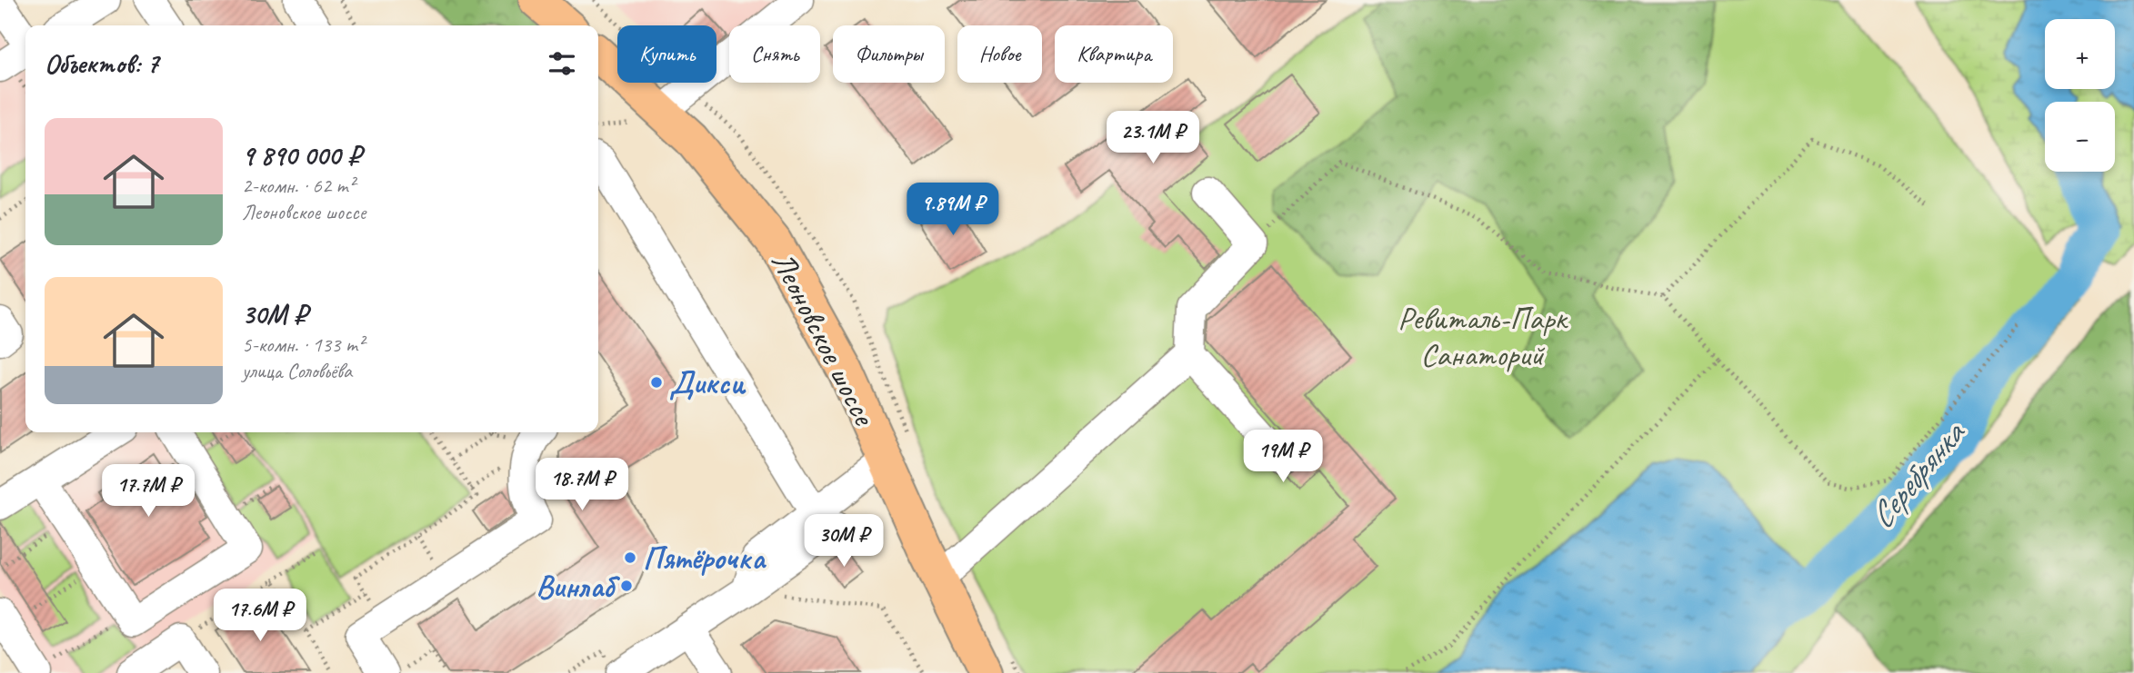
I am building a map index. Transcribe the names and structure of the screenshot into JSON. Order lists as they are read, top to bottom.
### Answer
{
  "streets": {
    "main road": ["Леоновское шоссе"]
  },
  "water": ["Серебрянка"],
  "parks": ["Ревиталь-Парк Санаторий"],
  "places": ["Дикси", "Пятёрочка", "Винлаб"],
  "page": {
    "map_buttons": ["+", "−"],
    "chip": [
      "Купить",
      "Снять",
      "Фильтры",
      "Новое",
      "Квартира"
    ],
    "heading": "Объектов: 7",
    "list": [
      {
        "name": "9 890 000 ₽",
        "note": "2-комн. · 62 m² · Леоновское шоссе"
      },
      {
        "name": "30M ₽",
        "note": "5-комн. · 133 m² · улица Соловьёва"
      }
    ],
    "price": [
      "23.1M ₽",
      "9.89M ₽",
      "19M ₽",
      "18.7M ₽",
      "17.7M ₽",
      "30M ₽",
      "17.6M ₽"
    ]
  }
}
